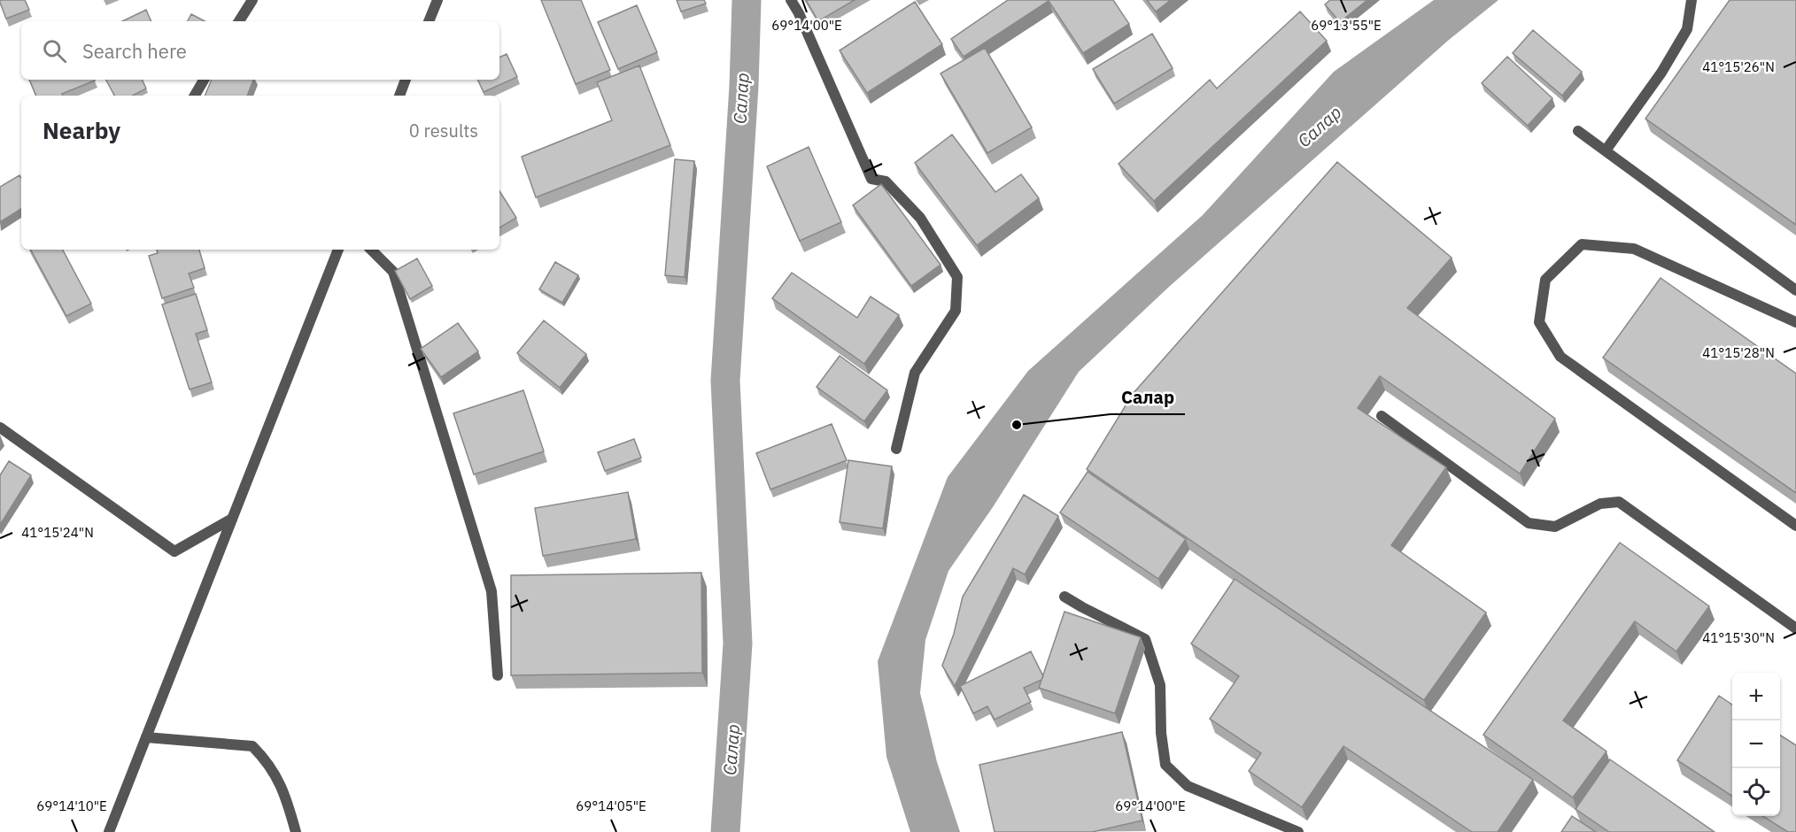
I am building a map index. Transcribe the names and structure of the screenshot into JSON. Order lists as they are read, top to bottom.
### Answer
{
  "water": ["Салар"],
  "places": ["Салар"],
  "page": {
    "search": "Search here",
    "heading": ["Nearby", "0 results"],
    "map_buttons": ["+", "−"]
  },
  "coordinates": [
    "69°14'00\"E",
    "69°13'55\"E",
    "41°15'26\"N",
    "41°15'28\"N",
    "41°15'24\"N",
    "41°15'30\"N",
    "69°14'10\"E",
    "69°14'05\"E"
  ]
}
